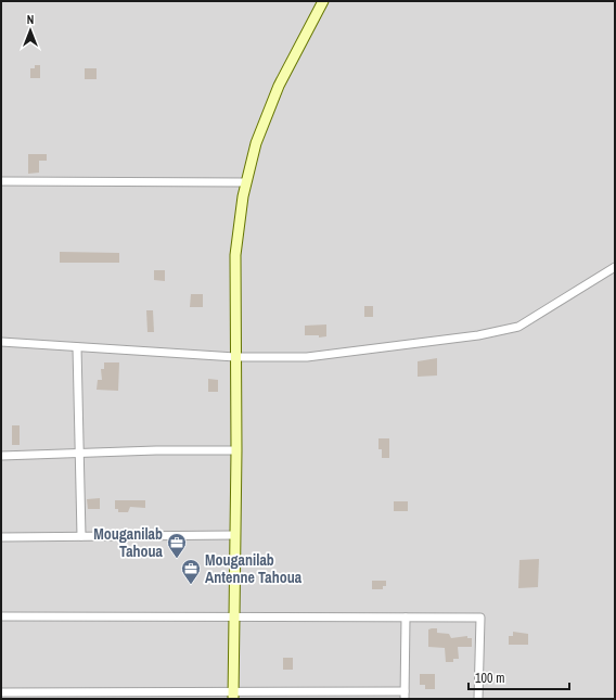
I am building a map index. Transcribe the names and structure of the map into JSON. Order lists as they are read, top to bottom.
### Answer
{
  "places": {
    "office": ["Mouganilab Tahoua", "Mouganilab Antenne Tahoua"]
  },
  "scale_bar": "100 m",
  "north": "top"
}
